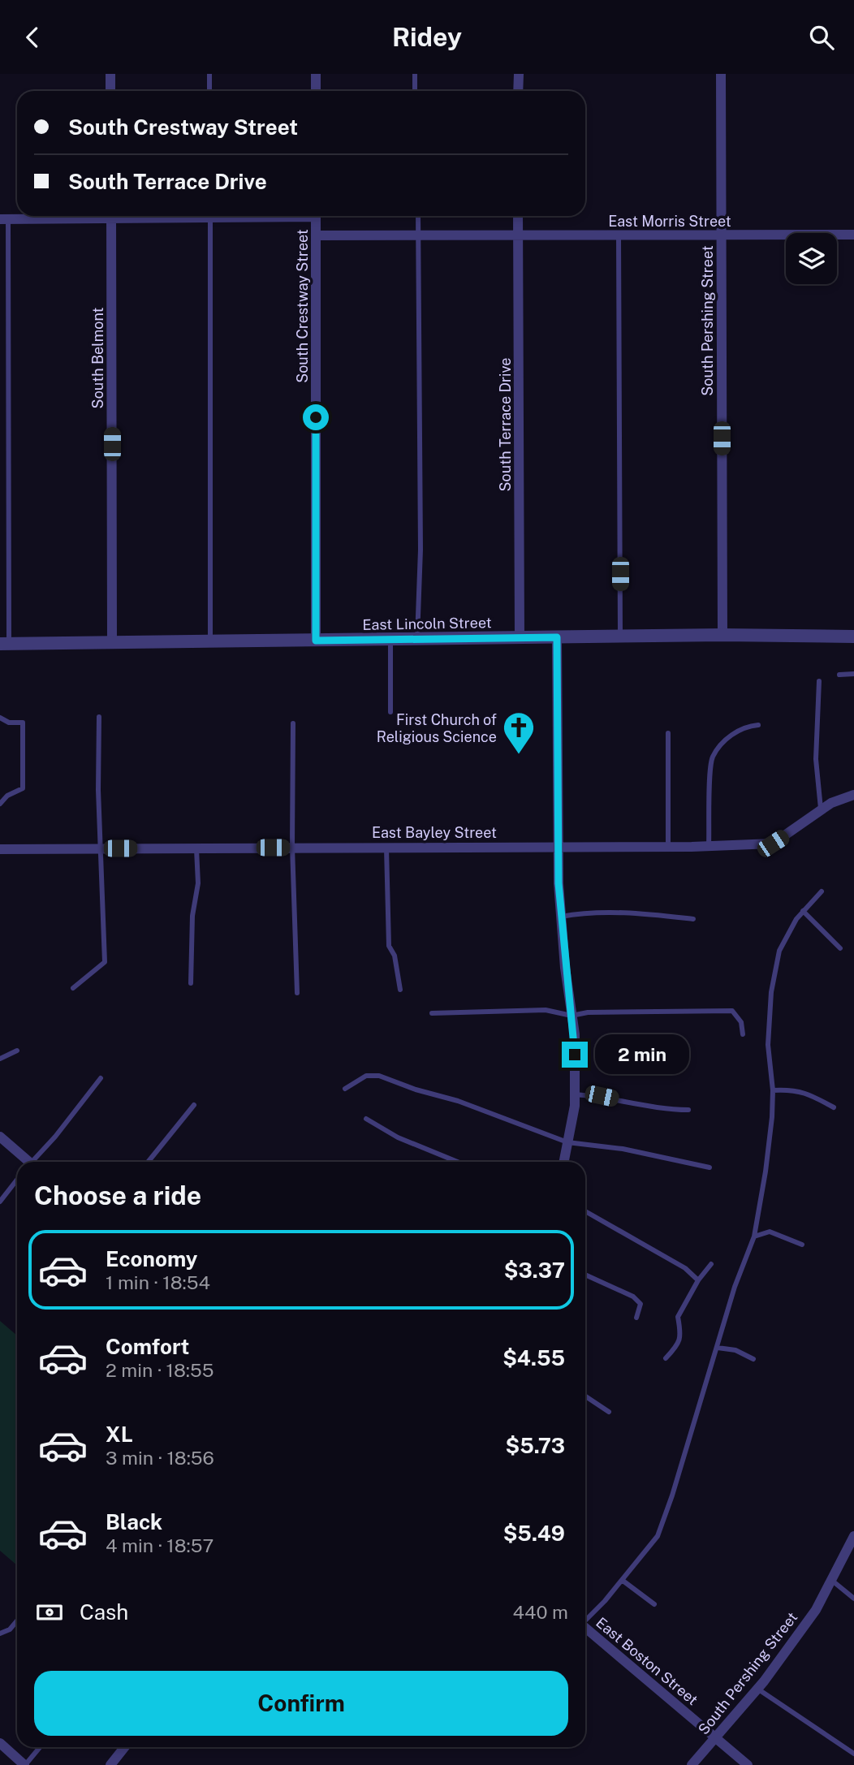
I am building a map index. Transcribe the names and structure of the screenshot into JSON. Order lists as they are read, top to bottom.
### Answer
{
  "streets": {
    "street": [
      "East Morris Street",
      "South Crestway Street",
      "South Pershing Street",
      "South Belmont",
      "South Terrace Drive",
      "East Lincoln Street",
      "East Bayley Street",
      "East Boston Street"
    ]
  },
  "crossings": [
    ["East Morris Street", "South Crestway Street"],
    ["East Morris Street", "South Pershing Street"],
    ["East Morris Street", "South Terrace Drive"],
    ["South Crestway Street", "East Lincoln Street"],
    ["South Pershing Street", "East Lincoln Street"],
    ["South Pershing Street", "East Boston Street"],
    ["South Belmont", "East Lincoln Street"],
    ["South Terrace Drive", "East Lincoln Street"]
  ],
  "places": {
    "church": ["First Church of Religious Science"]
  },
  "page": {
    "header": "Ridey",
    "banner": ["South Crestway Street", "South Terrace Drive"],
    "bubble": "2 min",
    "heading": "Choose a ride",
    "list": [
      {
        "name": "Economy",
        "note": "1 min · 18:54",
        "value": "$3.37"
      },
      {
        "name": "Comfort",
        "note": "2 min · 18:55",
        "value": "$4.55"
      },
      {
        "name": "XL",
        "note": "3 min · 18:56",
        "value": "$5.73"
      },
      {
        "name": "Black",
        "note": "4 min · 18:57",
        "value": "$5.49"
      }
    ],
    "pay": ["Cash", "440 m"],
    "buttons": "Confirm"
  }
}
